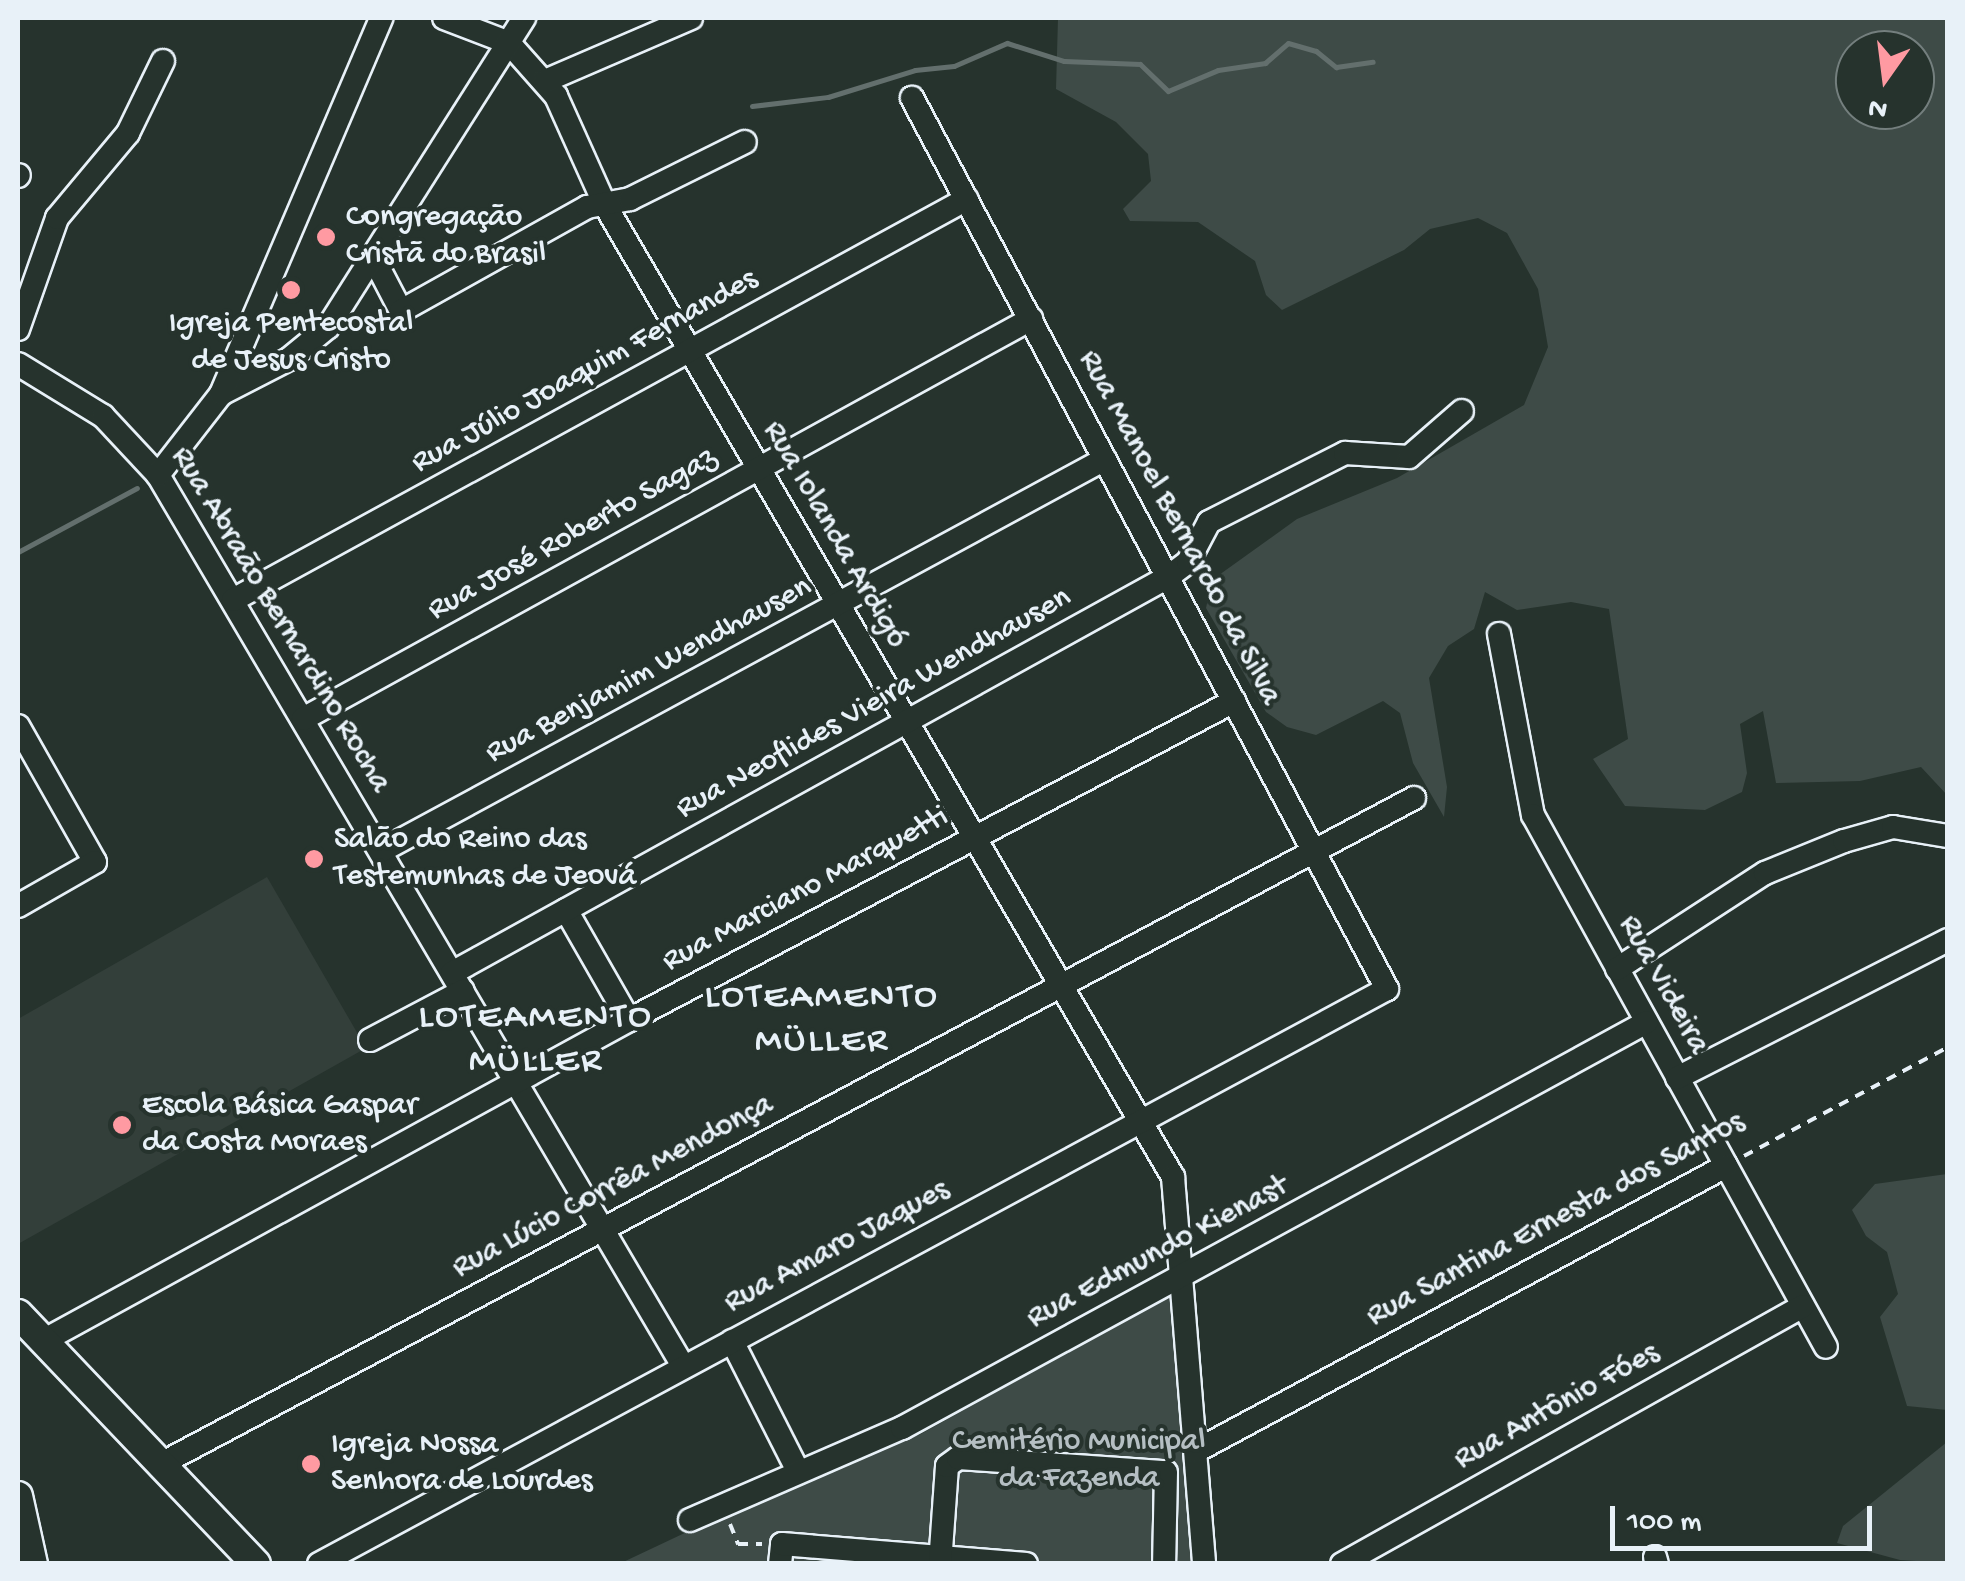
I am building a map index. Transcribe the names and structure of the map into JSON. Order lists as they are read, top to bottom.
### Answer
{
  "streets": {
    "street": [
      "Rua Júlio Joaquim Fernandes",
      "Rua Manoel Bernardo da Silva",
      "Rua José Roberto Sagaz",
      "Rua Iolanda Ardigó",
      "Rua Abraão Bernardino Rocha",
      "Rua Benjamim Wendhausen",
      "Rua Neoflides Vieira Wendhausen",
      "Rua Marciano Marquetti",
      "Rua Videira",
      "Rua Lúcio Corrêa Mendonça",
      "Rua Santina Ernesta dos Santos",
      "Rua Amaro Jaques",
      "Rua Edmundo Kienast",
      "Rua Antônio Fóes"
    ]
  },
  "crossings": [
    ["Rua Júlio Joaquim Fernandes", "Rua Manoel Bernardo da Silva"],
    ["Rua Júlio Joaquim Fernandes", "Rua Iolanda Ardigó"],
    ["Rua Júlio Joaquim Fernandes", "Rua Abraão Bernardino Rocha"],
    ["Rua Manoel Bernardo da Silva", "Rua José Roberto Sagaz"],
    ["Rua Manoel Bernardo da Silva", "Rua Benjamim Wendhausen"],
    ["Rua Manoel Bernardo da Silva", "Rua Neoflides Vieira Wendhausen"],
    ["Rua Manoel Bernardo da Silva", "Rua Marciano Marquetti"],
    ["Rua Manoel Bernardo da Silva", "Rua Lúcio Corrêa Mendonça"],
    ["Rua Manoel Bernardo da Silva", "Rua Amaro Jaques"],
    ["Rua José Roberto Sagaz", "Rua Iolanda Ardigó"],
    ["Rua José Roberto Sagaz", "Rua Abraão Bernardino Rocha"],
    ["Rua Iolanda Ardigó", "Rua Benjamim Wendhausen"],
    ["Rua Iolanda Ardigó", "Rua Neoflides Vieira Wendhausen"],
    ["Rua Iolanda Ardigó", "Rua Marciano Marquetti"],
    ["Rua Iolanda Ardigó", "Rua Lúcio Corrêa Mendonça"],
    ["Rua Iolanda Ardigó", "Rua Santina Ernesta dos Santos"],
    ["Rua Iolanda Ardigó", "Rua Amaro Jaques"],
    ["Rua Iolanda Ardigó", "Rua Edmundo Kienast"],
    ["Rua Abraão Bernardino Rocha", "Rua Benjamim Wendhausen"],
    ["Rua Abraão Bernardino Rocha", "Rua Neoflides Vieira Wendhausen"],
    ["Rua Abraão Bernardino Rocha", "Rua Marciano Marquetti"],
    ["Rua Abraão Bernardino Rocha", "Rua Lúcio Corrêa Mendonça"],
    ["Rua Abraão Bernardino Rocha", "Rua Amaro Jaques"],
    ["Rua Videira", "Rua Santina Ernesta dos Santos"],
    ["Rua Videira", "Rua Edmundo Kienast"],
    ["Rua Videira", "Rua Antônio Fóes"]
  ],
  "districts": ["LOTEAMENTO MÜLLER", "LOTEAMENTO MÜLLER"],
  "parks": ["Cemitério Municipal da Fazenda"],
  "places": [
    "Congregação Cristã do Brasil",
    "Igreja Pentecostal de Jesus Cristo",
    "Salão do Reino das Testemunhas de Jeová",
    "Escola Básica Gaspar da Costa Moraes",
    "Igreja Nossa Senhora de Lourdes"
  ],
  "scale_bar": "100 m",
  "north": "bottom"
}
